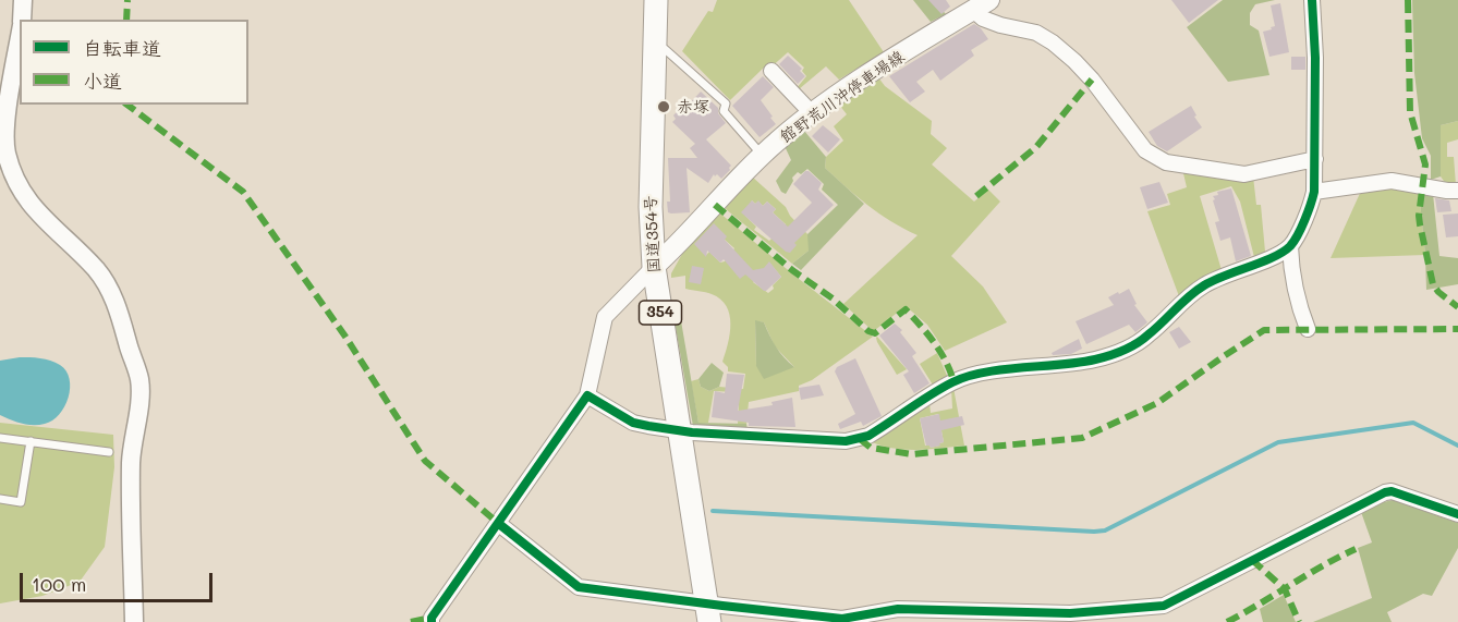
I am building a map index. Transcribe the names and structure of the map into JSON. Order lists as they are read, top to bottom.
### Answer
{
  "streets": {
    "highway": ["国道354号", "354"],
    "main road": ["館野荒川沖停車場線"]
  },
  "crossings": [
    ["館野荒川沖停車場線", "国道354号"]
  ],
  "places": ["赤塚"],
  "legend": ["自転車道", "小道"],
  "scale_bar": "100 m"
}
